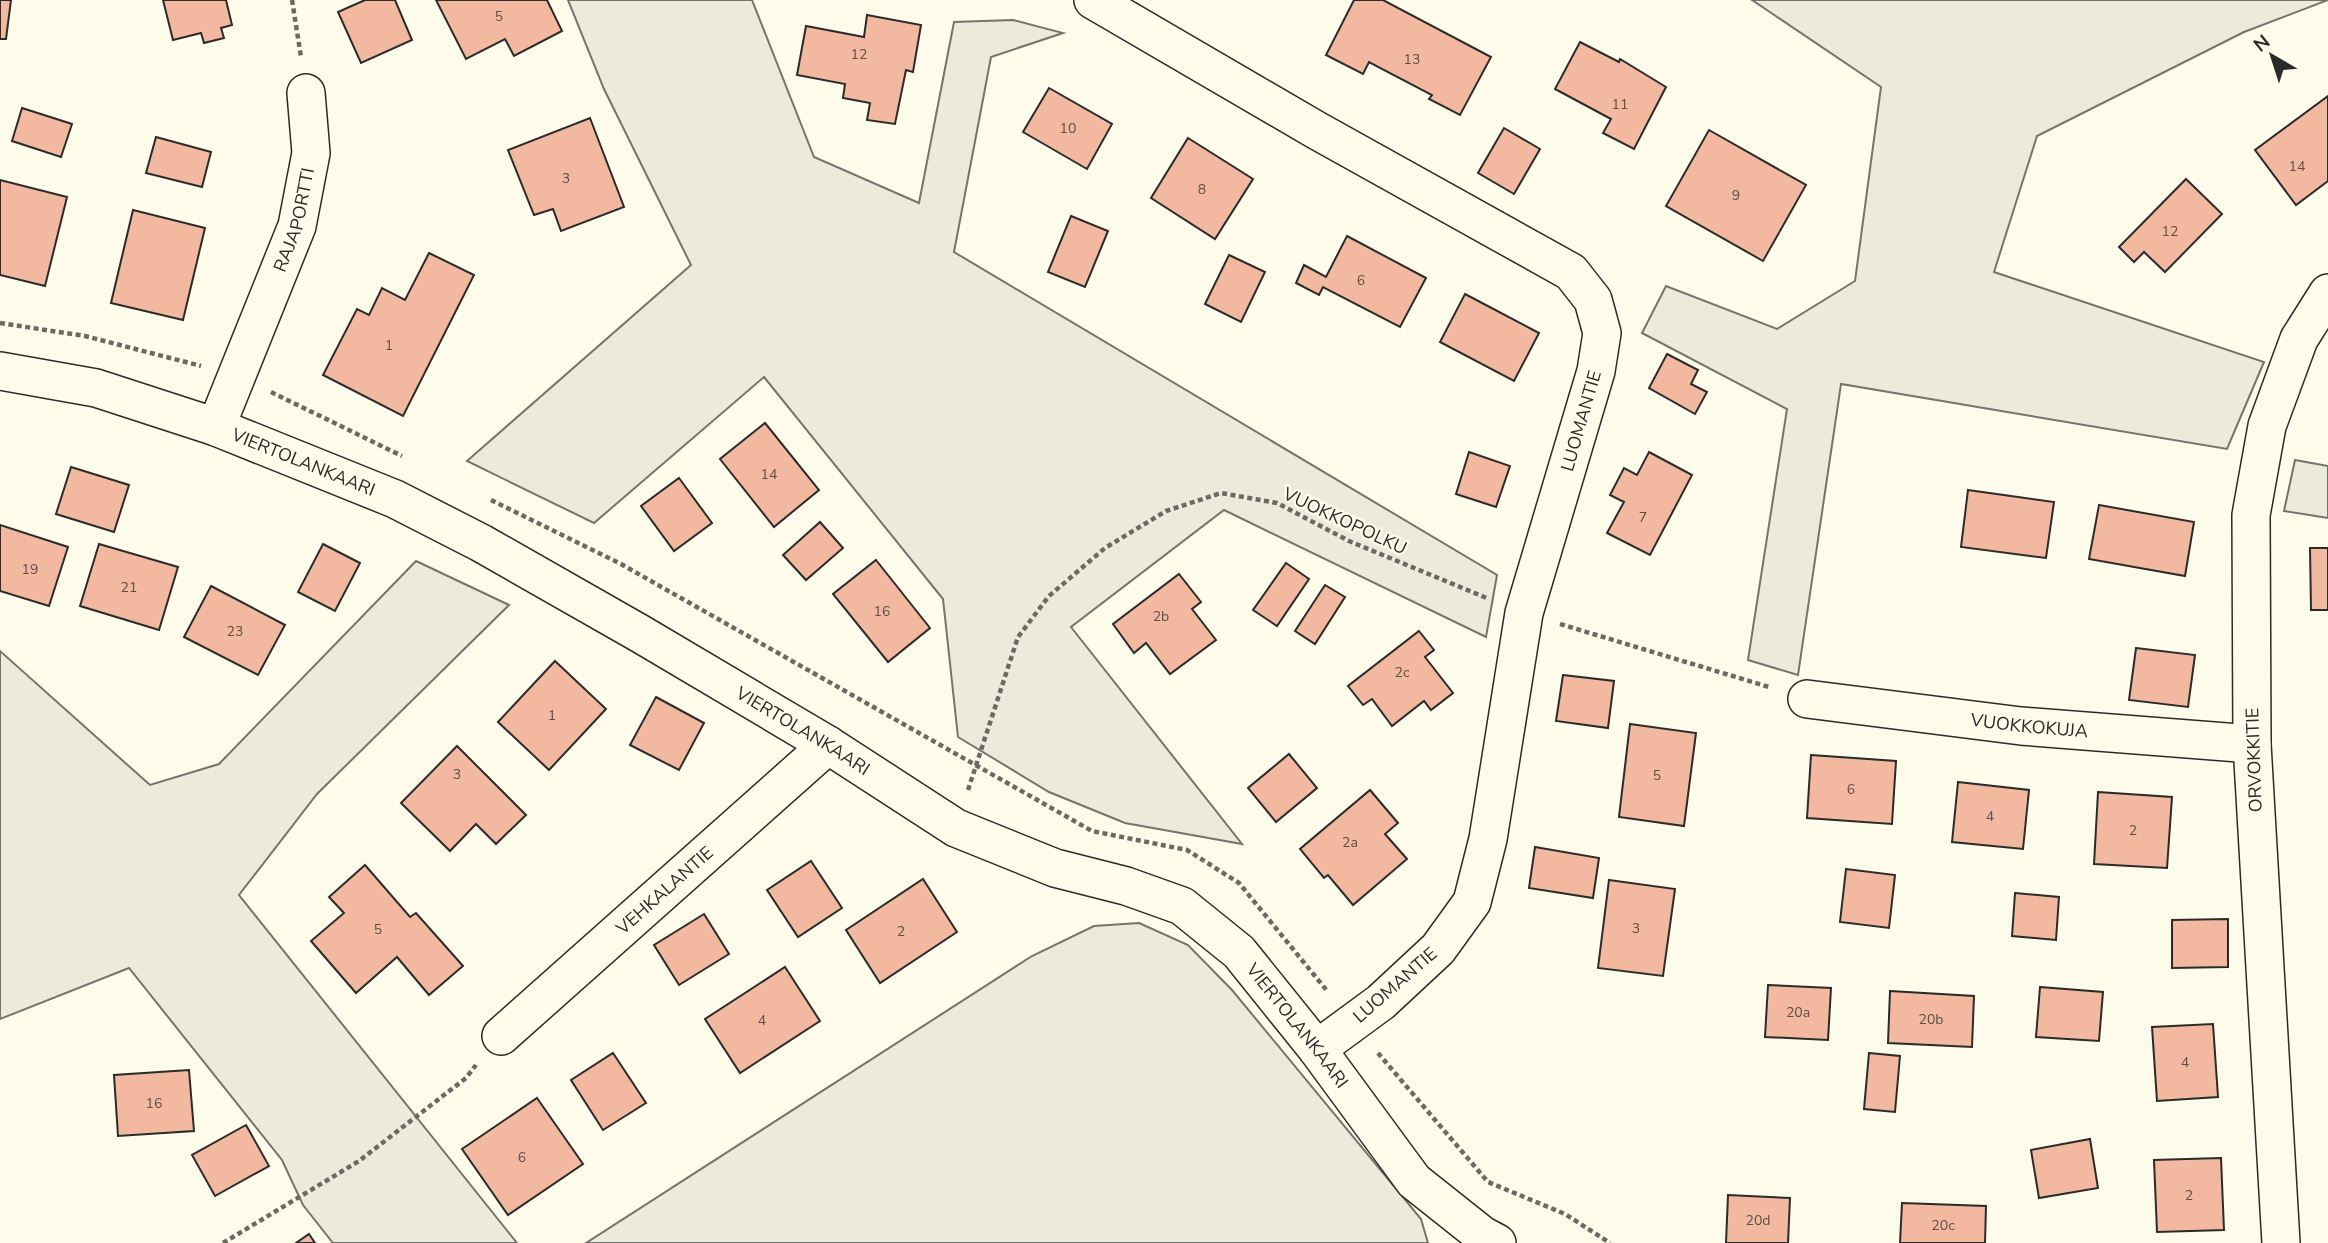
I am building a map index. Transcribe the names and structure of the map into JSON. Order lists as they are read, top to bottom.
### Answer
{
  "streets": {
    "street": [
      "RAJAPORTTI",
      "LUOMANTIE",
      "VIERTOLANKAARI",
      "VUOKKOKUJA",
      "ORVOKKITIE",
      "VEHKALANTIE"
    ],
    "path": ["VUOKKOPOLKU"]
  },
  "crossings": [
    ["RAJAPORTTI", "VIERTOLANKAARI"],
    ["LUOMANTIE", "VIERTOLANKAARI"],
    ["LUOMANTIE", "VUOKKOPOLKU"],
    ["VIERTOLANKAARI", "VUOKKOPOLKU"],
    ["VIERTOLANKAARI", "VEHKALANTIE"],
    ["VUOKKOPOLKU", "VUOKKOKUJA"],
    ["VUOKKOKUJA", "ORVOKKITIE"]
  ],
  "house_numbers": [
    "5",
    "12",
    "13",
    "11",
    "10",
    "14",
    "3",
    "8",
    "9",
    "12",
    "6",
    "1",
    "14",
    "7",
    "19",
    "21",
    "16",
    "2b",
    "23",
    "2c",
    "1",
    "3",
    "5",
    "6",
    "4",
    "2",
    "2a",
    "3",
    "5",
    "2",
    "20a",
    "20b",
    "4",
    "4",
    "16",
    "6",
    "2",
    "20d",
    "20c"
  ],
  "north": "top left"
}
